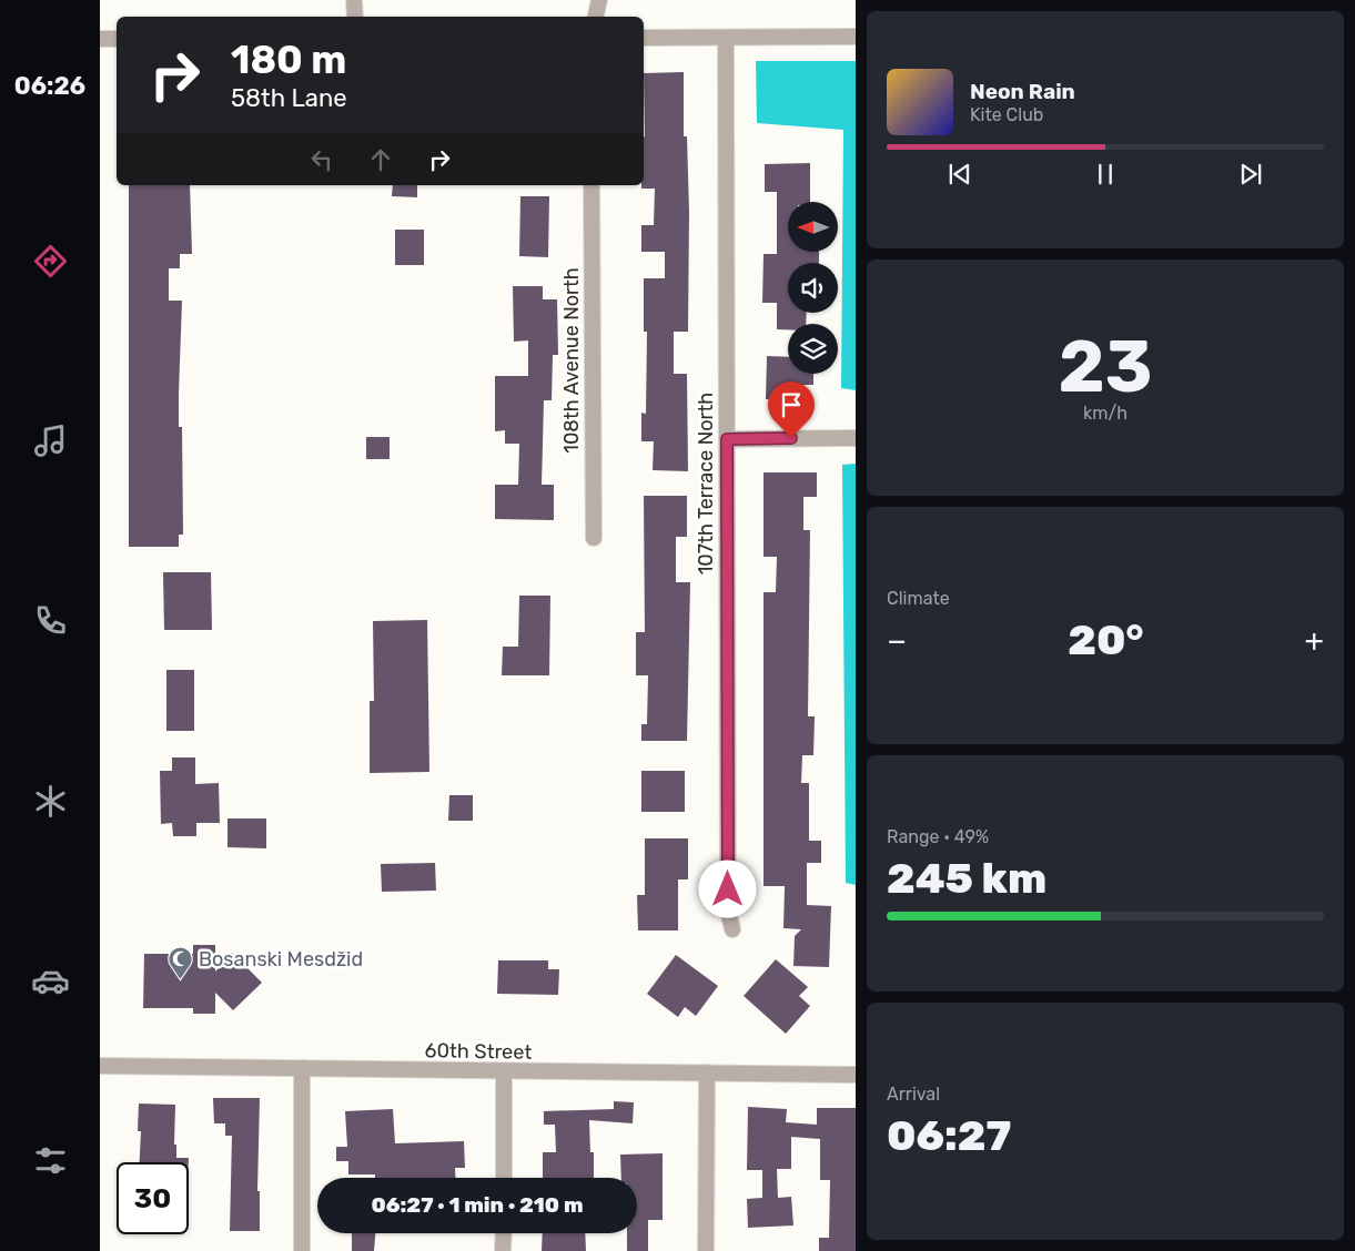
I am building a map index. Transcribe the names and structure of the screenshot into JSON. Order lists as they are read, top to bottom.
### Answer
{
  "streets": {
    "street": ["108th Avenue North", "107th Terrace North", "60th Street"]
  },
  "places": {
    "mosque": ["Bosanski Mesdžid"]
  },
  "north": "left",
  "page": {
    "tabs": "06:26",
    "turn": ["180 m", "58th Lane"],
    "song": ["Neon Rain", "Kite Club"],
    "tile": [
      ["23", "km/h"],
      "Climate",
      ["Range · 49%", "245 km"],
      ["Arrival", "06:27"]
    ],
    "heat": ["−", "20°", "+"],
    "limit": "30",
    "trip": "06:27 · 1 min · 210 m"
  }
}
